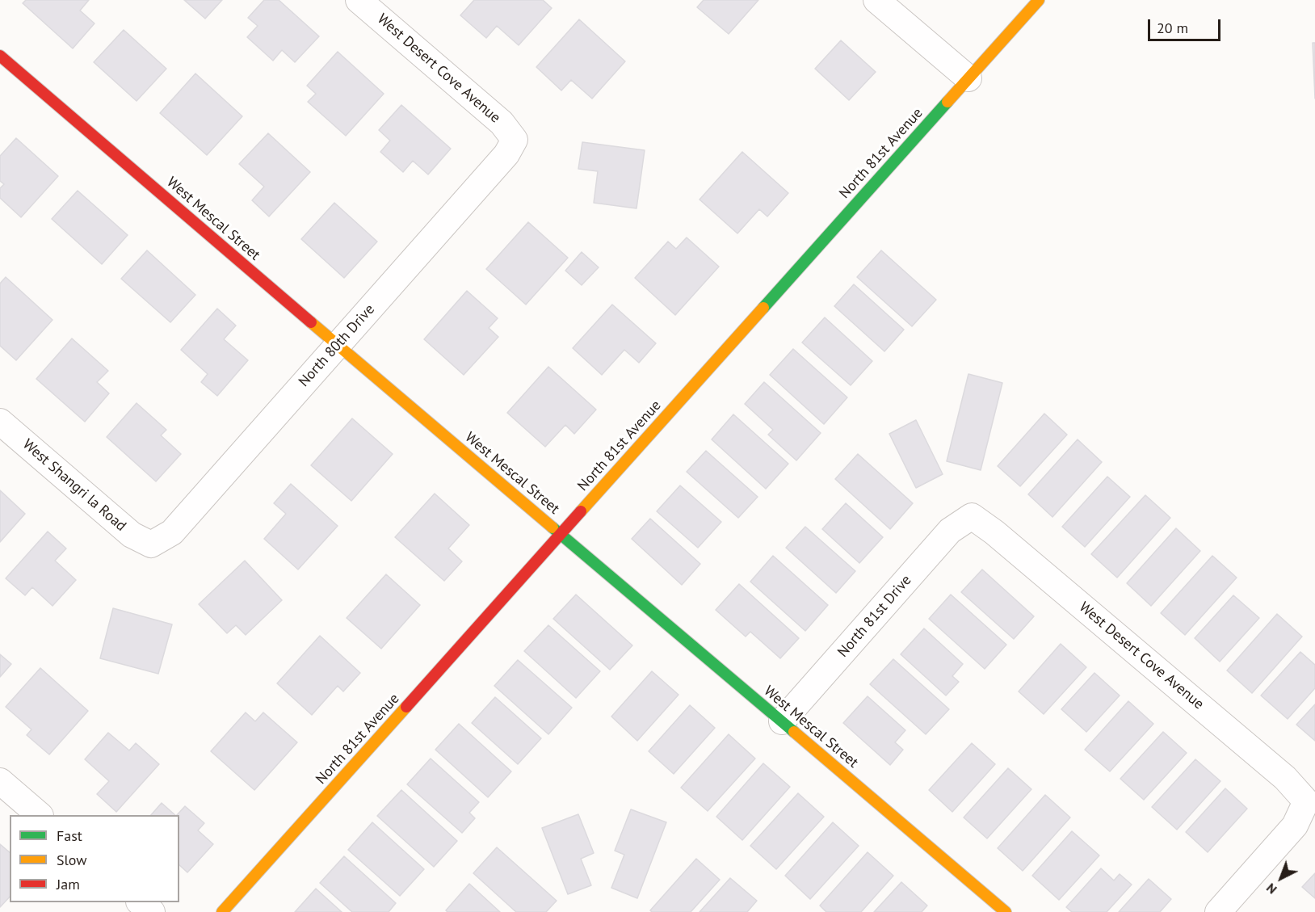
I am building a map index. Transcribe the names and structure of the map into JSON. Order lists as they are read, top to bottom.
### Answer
{
  "streets": {
    "street": [
      "West Desert Cove Avenue",
      "North 81st Avenue",
      "West Mescal Street",
      "North 80th Drive",
      "West Shangri la Road",
      "North 81st Drive"
    ]
  },
  "crossings": [
    ["West Desert Cove Avenue", "North 80th Drive"],
    ["West Desert Cove Avenue", "North 81st Drive"],
    ["North 81st Avenue", "West Mescal Street"],
    ["West Mescal Street", "North 80th Drive"],
    ["West Mescal Street", "North 81st Drive"],
    ["North 80th Drive", "West Shangri la Road"]
  ],
  "legend": ["Fast", "Slow", "Jam"],
  "scale_bar": "20 m",
  "north": "bottom left"
}
